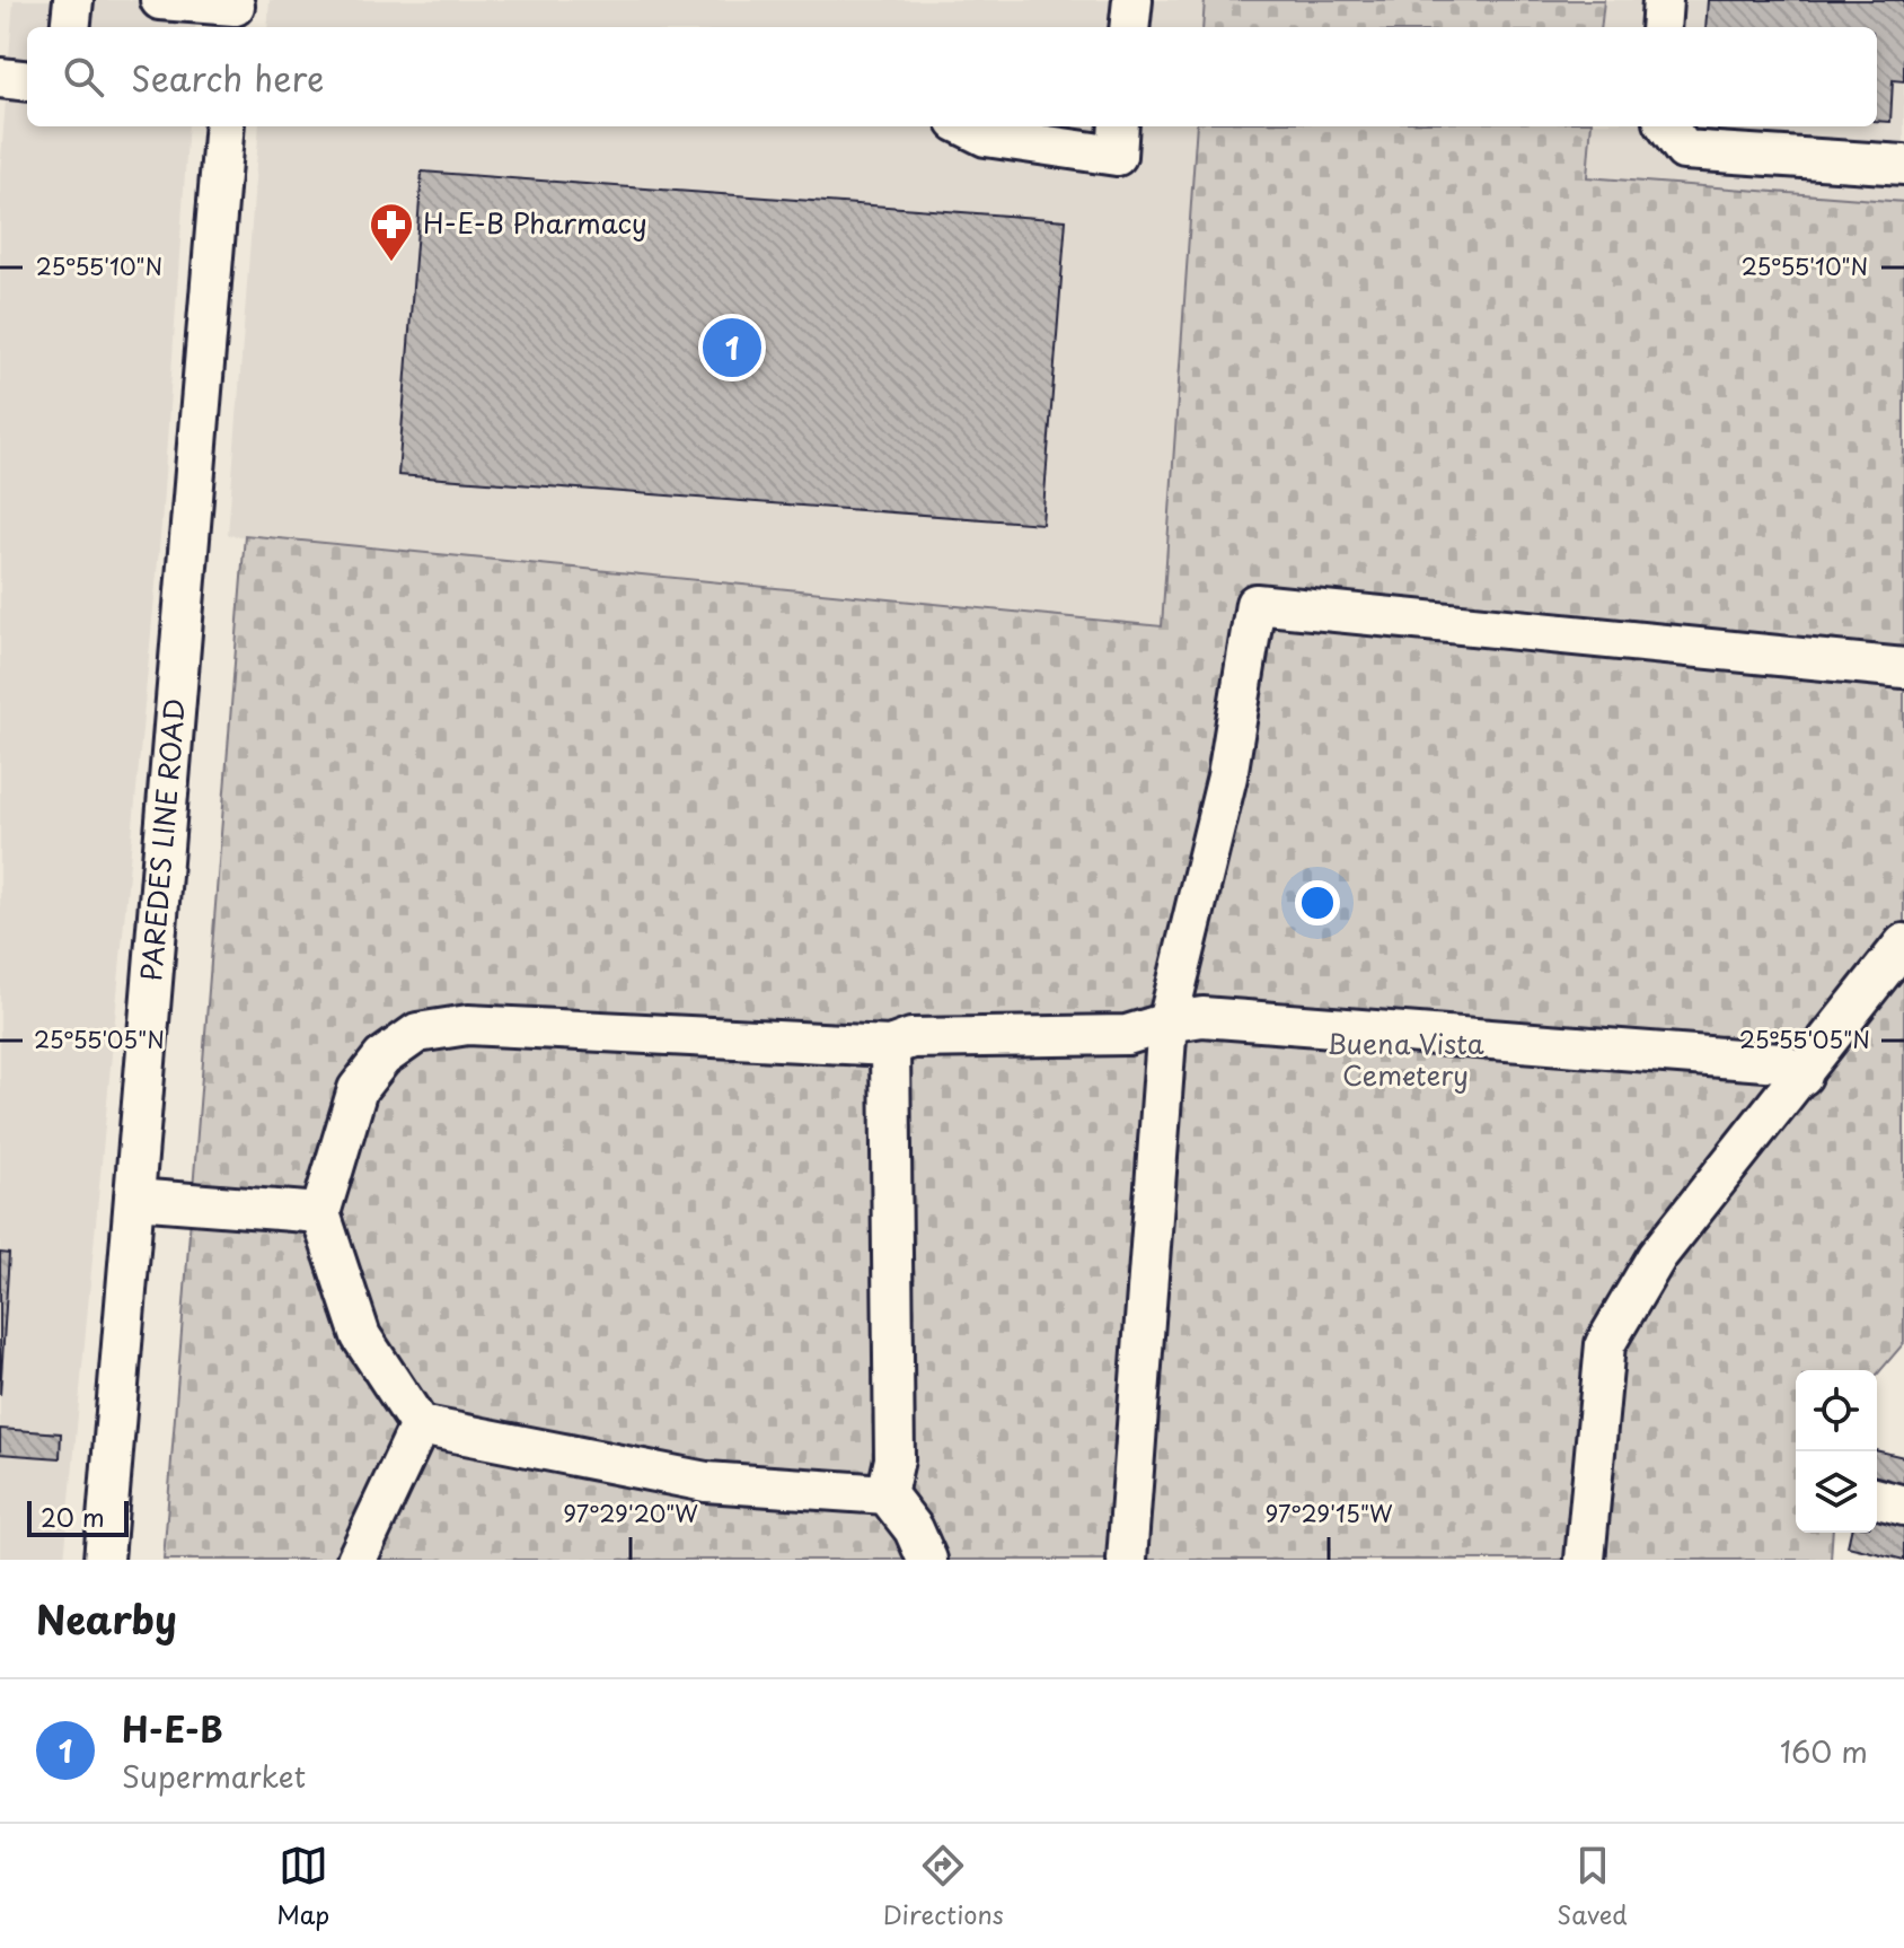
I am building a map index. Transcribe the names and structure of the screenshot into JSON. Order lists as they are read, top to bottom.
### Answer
{
  "streets": {
    "street": ["PAREDES LINE ROAD"]
  },
  "parks": ["Buena Vista Cemetery"],
  "places": {
    "pharmacy": ["H-E-B Pharmacy"]
  },
  "scale_bar": "20 m",
  "page": {
    "search": "Search here",
    "pins": "1",
    "scale": "20 m",
    "heading": "Nearby",
    "list": [
      {
        "mark": "1",
        "name": "H-E-B",
        "note": "Supermarket",
        "value": "160 m"
      }
    ],
    "nav": ["Map", "Directions", "Saved"]
  },
  "coordinates": [
    "25°55'10\"N",
    "25°55'05\"N",
    "97°29'20\"W",
    "97°29'15\"W"
  ]
}
